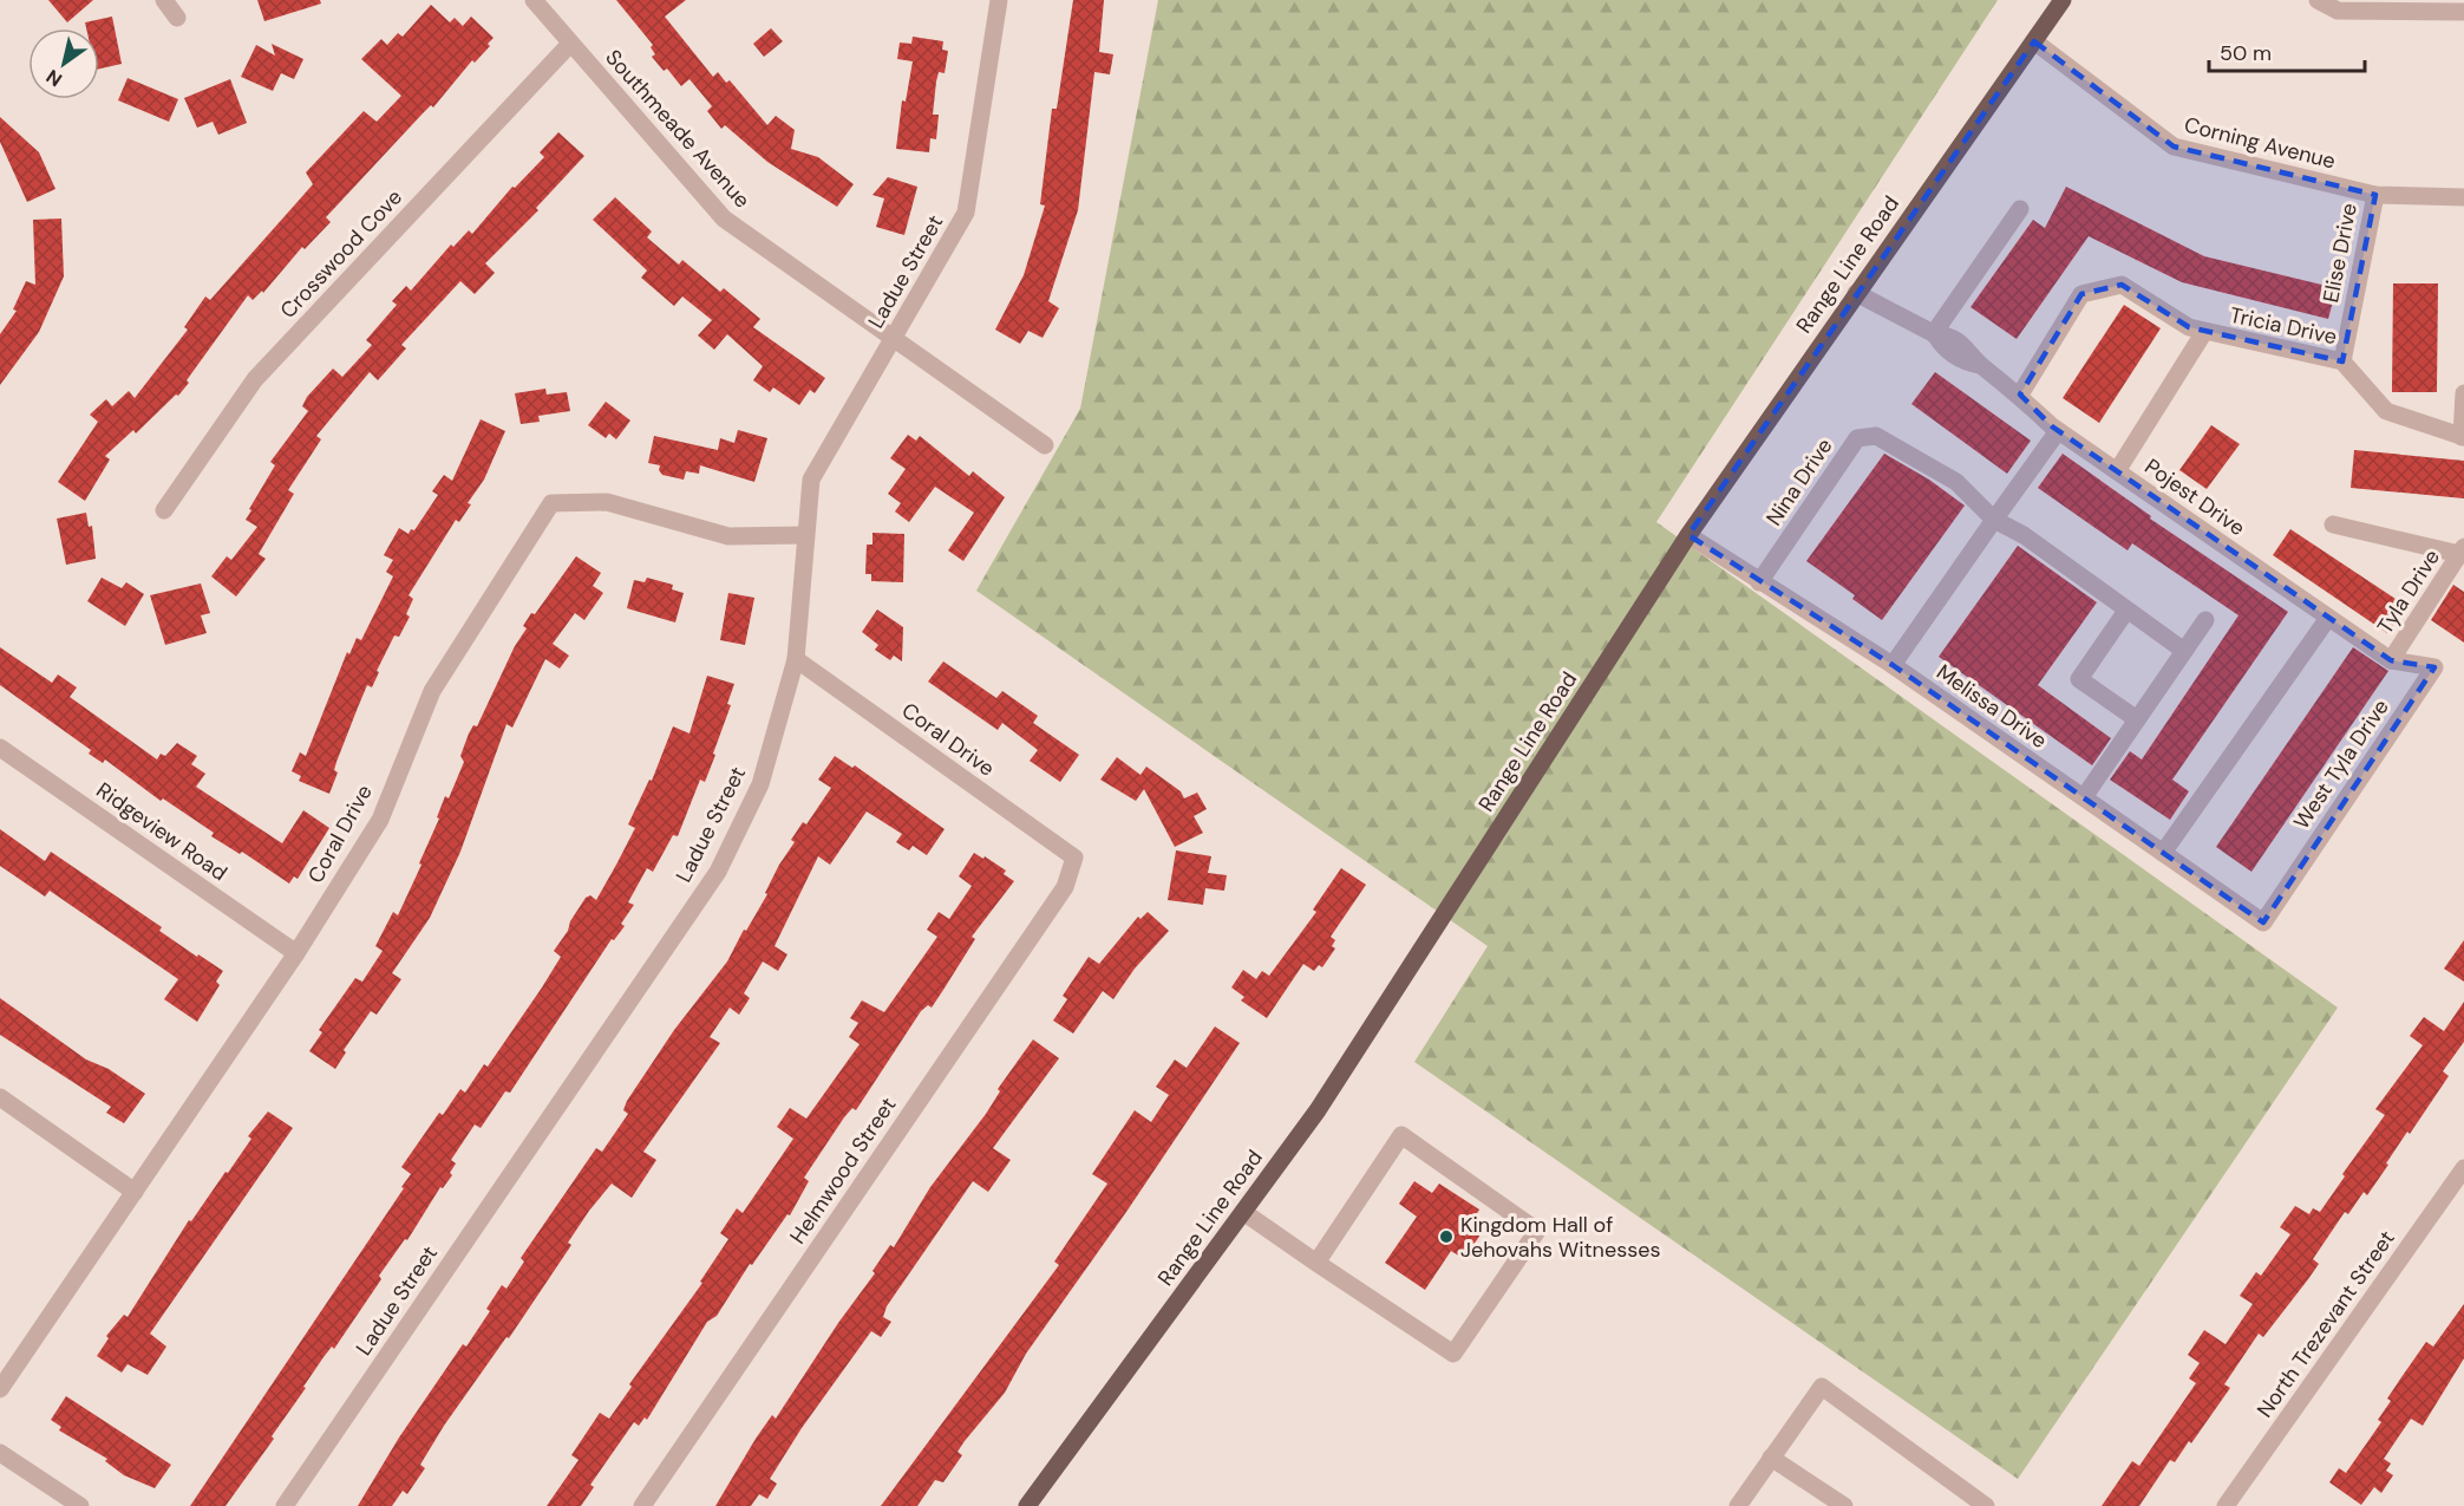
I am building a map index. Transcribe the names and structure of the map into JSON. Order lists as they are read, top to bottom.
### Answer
{
  "streets": {
    "main road": ["Range Line Road"],
    "street": [
      "Southmeade Avenue",
      "Corning Avenue",
      "Elise Drive",
      "Crosswood Cove",
      "Ladue Street",
      "Tricia Drive",
      "Nina Drive",
      "Pojest Drive",
      "Tyla Drive",
      "Melissa Drive",
      "Coral Drive",
      "West Tyla Drive",
      "Ridgeview Road",
      "Helmwood Street",
      "North Trezevant Street"
    ]
  },
  "crossings": [
    ["Southmeade Avenue", "Crosswood Cove"],
    ["Southmeade Avenue", "Ladue Street"],
    ["Corning Avenue", "Elise Drive"],
    ["Corning Avenue", "Range Line Road"],
    ["Elise Drive", "Tricia Drive"],
    ["Range Line Road", "Pojest Drive"],
    ["Range Line Road", "Melissa Drive"],
    ["Ladue Street", "Coral Drive"],
    ["Tricia Drive", "Pojest Drive"],
    ["Nina Drive", "Melissa Drive"],
    ["Pojest Drive", "Tyla Drive"],
    ["Pojest Drive", "West Tyla Drive"],
    ["Tyla Drive", "West Tyla Drive"],
    ["Melissa Drive", "West Tyla Drive"],
    ["Coral Drive", "Ridgeview Road"],
    ["Coral Drive", "Helmwood Street"]
  ],
  "places": ["Kingdom Hall of Jehovahs Witnesses"],
  "scale_bar": "50 m",
  "north": "bottom left"
}
